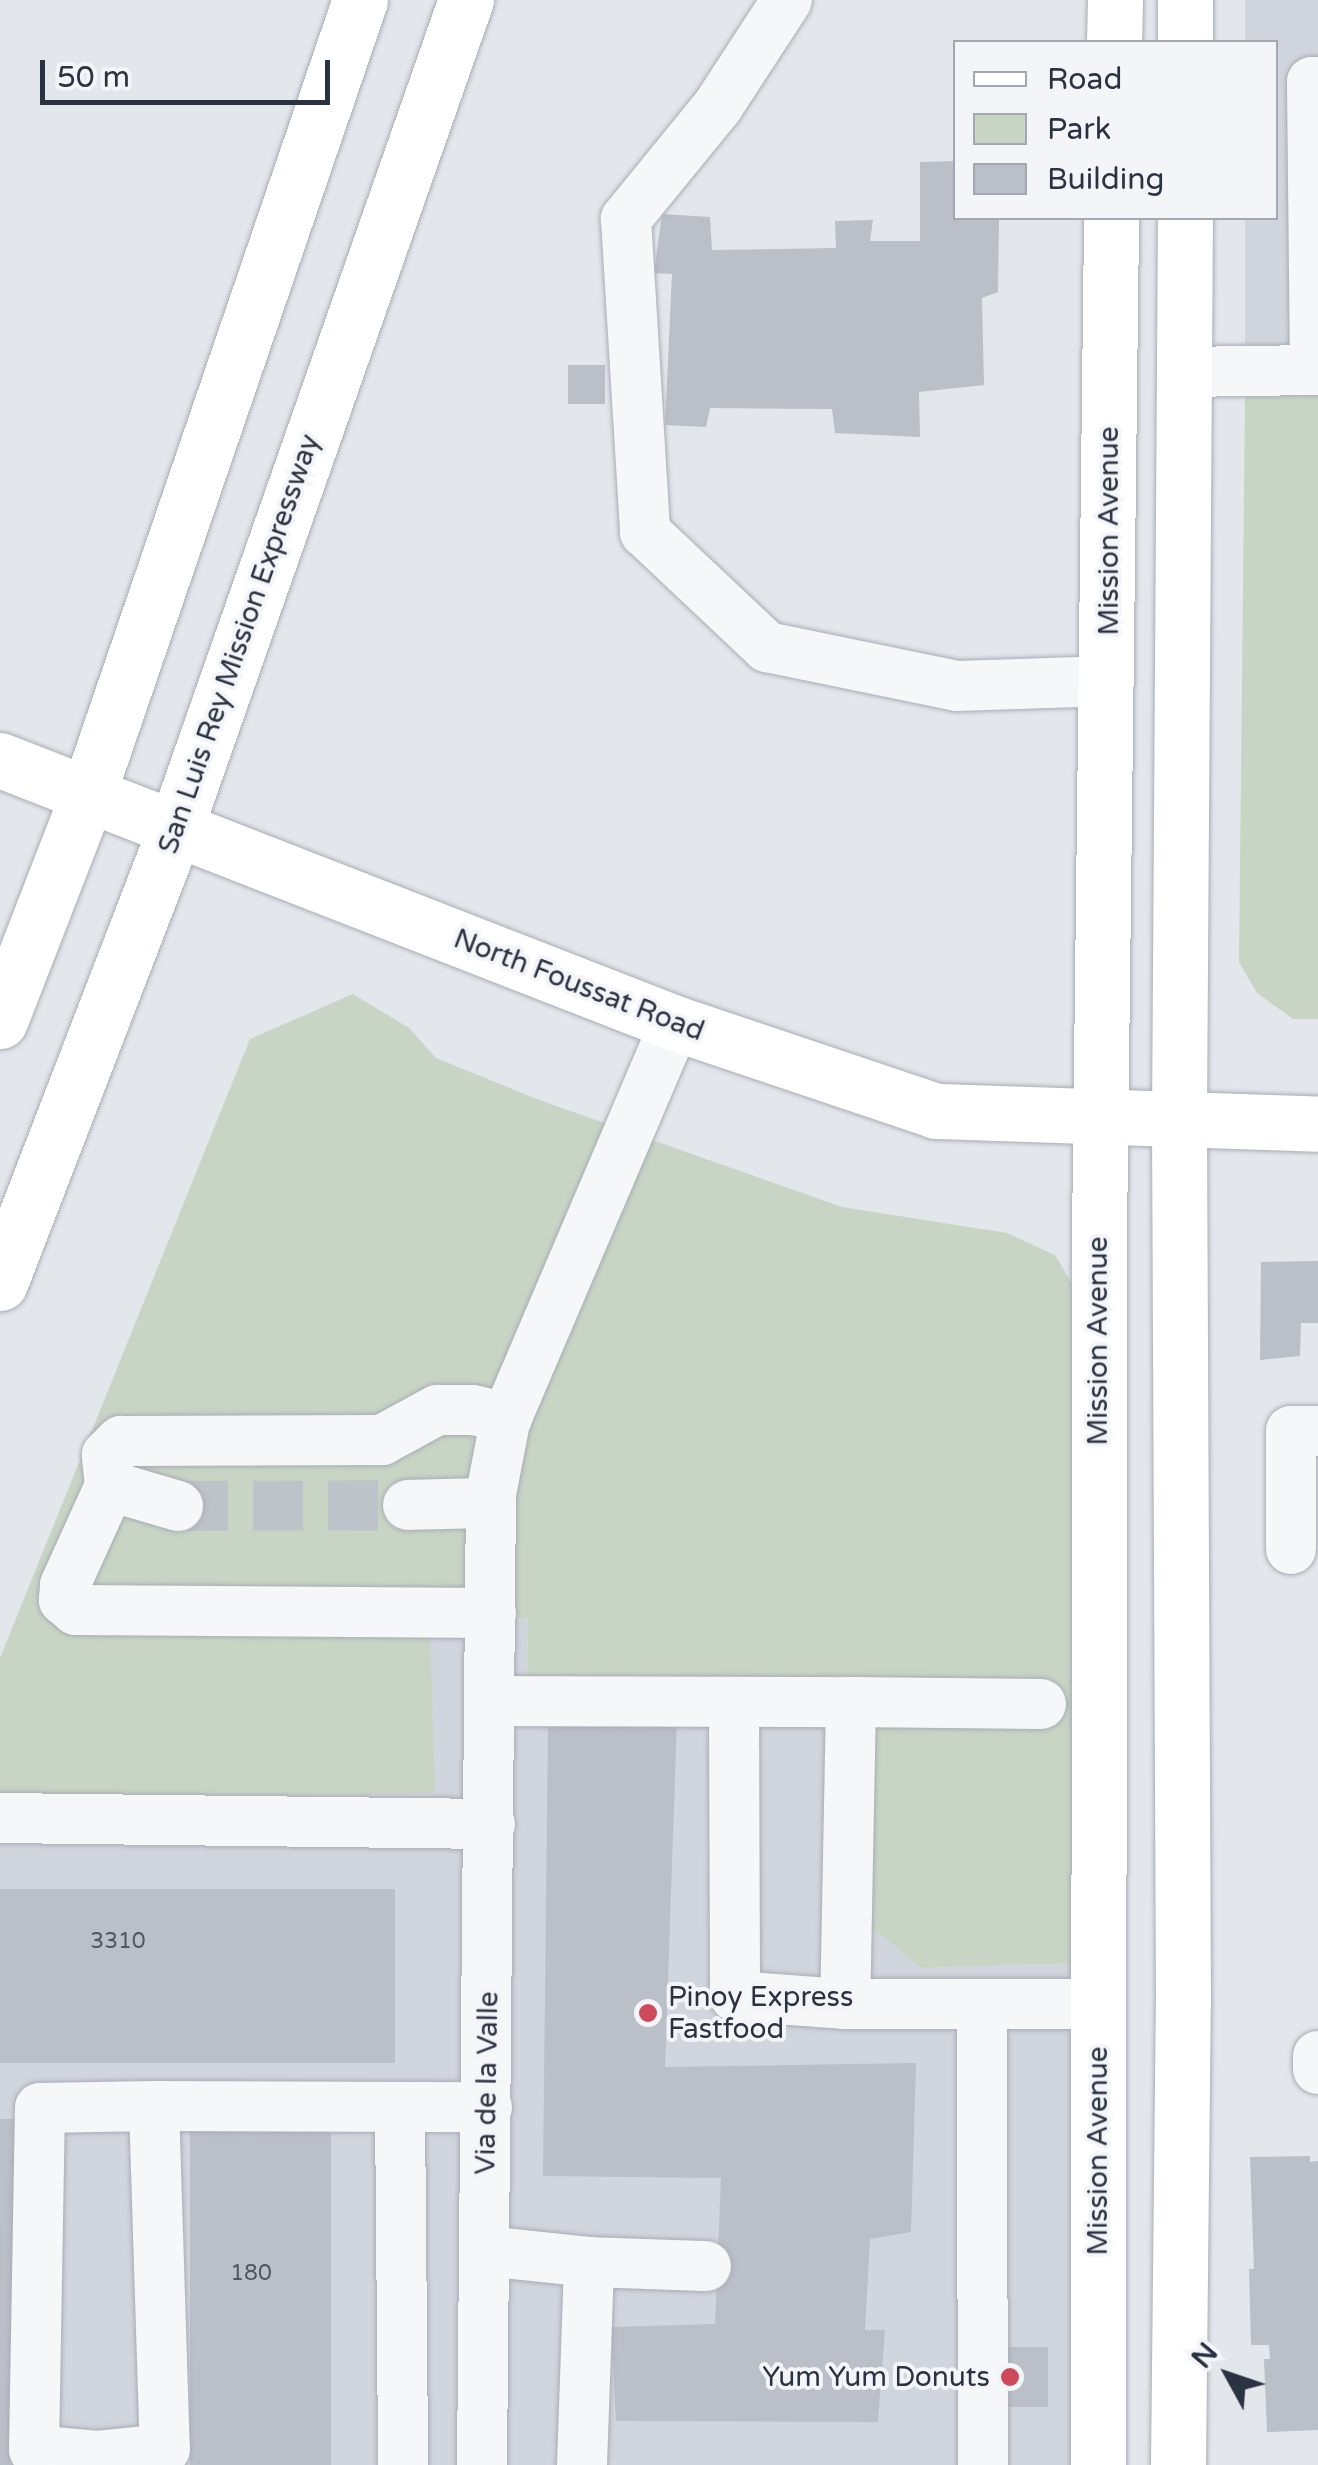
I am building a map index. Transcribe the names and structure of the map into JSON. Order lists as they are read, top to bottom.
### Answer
{
  "streets": {
    "main road": ["Mission Avenue", "San Luis Rey Mission Expressway", "North Foussat Road"],
    "street": ["Via de la Valle"]
  },
  "crossings": [
    ["Mission Avenue", "North Foussat Road"],
    ["San Luis Rey Mission Expressway", "North Foussat Road"],
    ["North Foussat Road", "Via de la Valle"]
  ],
  "places": ["Pinoy Express Fastfood", "Yum Yum Donuts"],
  "house_numbers": ["3310", "180"],
  "legend": ["Road", "Park", "Building"],
  "scale_bar": "50 m",
  "north": "top left"
}
